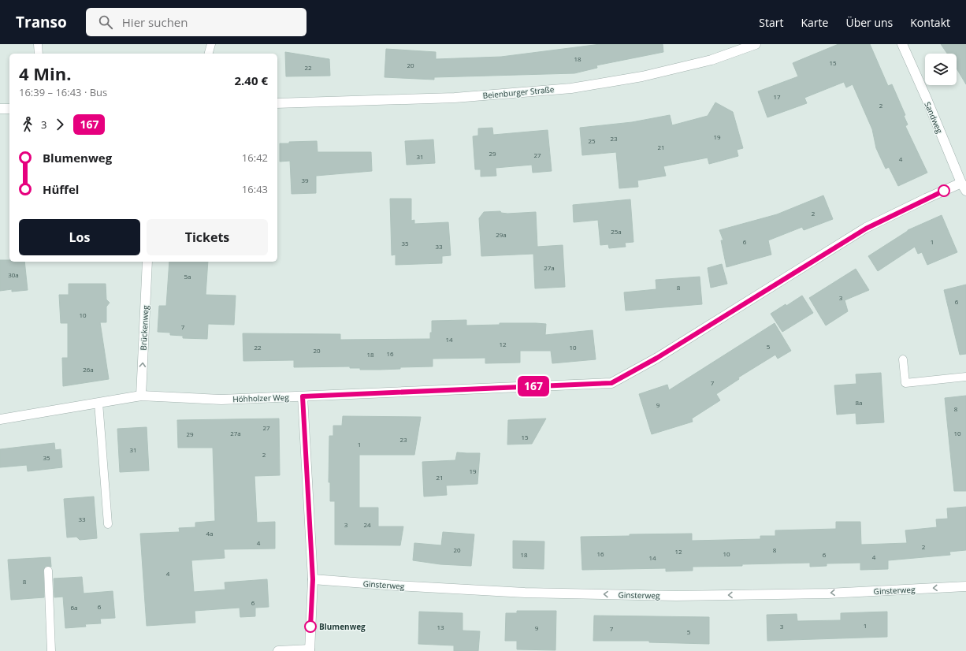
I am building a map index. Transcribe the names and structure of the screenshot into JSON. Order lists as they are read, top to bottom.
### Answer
{
  "streets": {
    "street": [
      "Beienburger Straße",
      "Sandweg",
      "Brückenweg",
      "Höhholzer Weg",
      "Ginsterweg"
    ]
  },
  "crossings": [
    ["Sandweg", "Höhholzer Weg"],
    ["Brückenweg", "Höhholzer Weg"]
  ],
  "one_way": ["Brückenweg", "Ginsterweg"],
  "places": ["Blumenweg"],
  "lines": ["bus line 167"],
  "house_numbers": [
    "18",
    "15",
    "20",
    "22",
    "17",
    "2",
    "19",
    "23",
    "25",
    "21",
    "29",
    "27",
    "31",
    "4",
    "39",
    "2",
    "25a",
    "29a",
    "6",
    "1",
    "35",
    "33",
    "27a",
    "30a",
    "5a",
    "8",
    "3",
    "6",
    "10",
    "7",
    "14",
    "12",
    "5",
    "22",
    "10",
    "20",
    "16",
    "18",
    "26a",
    "7",
    "8a",
    "9",
    "8",
    "27",
    "27a",
    "10",
    "29",
    "15",
    "23",
    "1",
    "31",
    "2",
    "35",
    "19",
    "21",
    "33",
    "3",
    "24",
    "4a",
    "4",
    "2",
    "20",
    "8",
    "12",
    "16",
    "10",
    "18",
    "6",
    "4",
    "14",
    "4",
    "8",
    "6",
    "6",
    "6a",
    "1",
    "3",
    "13",
    "9",
    "7",
    "5"
  ],
  "page": {
    "header": "Transo",
    "search": "Hier suchen",
    "nav": [
      "Start",
      "Karte",
      "Über uns",
      "Kontakt"
    ],
    "on_map": "167",
    "heading": ["4 Min.", "16:39 – 16:43 · Bus", "2.40 €"],
    "legs": ["3", "167"],
    "list": [
      {
        "name": "Blumenweg",
        "value": "16:42"
      },
      {
        "name": "Hüffel",
        "value": "16:43"
      }
    ],
    "buttons": ["Los", "Tickets"]
  }
}
